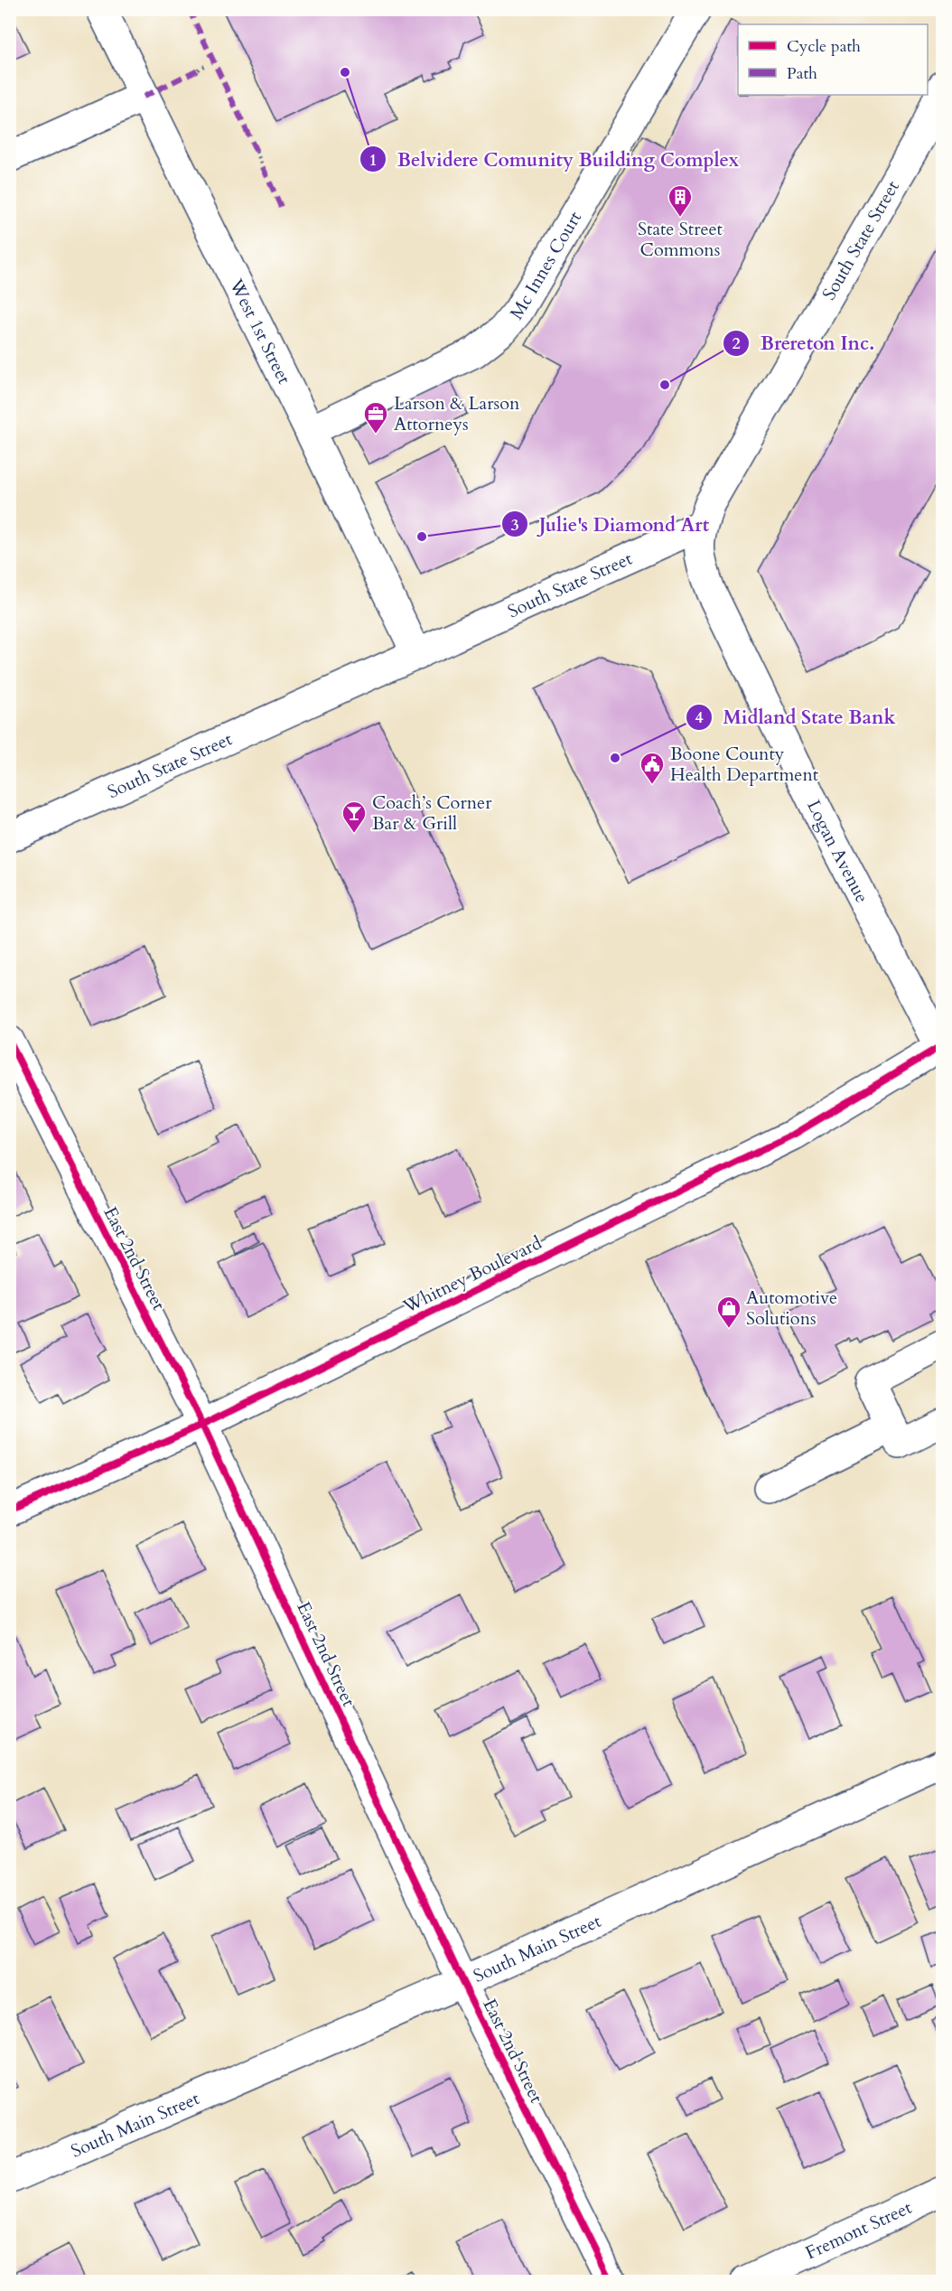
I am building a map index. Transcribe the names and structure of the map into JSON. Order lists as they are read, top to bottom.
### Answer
{
  "streets": {
    "street": [
      "South State Street",
      "Mc Innes Court",
      "West 1st Street",
      "Logan Avenue",
      "East 2nd Street",
      "Whitney Boulevard",
      "South Main Street",
      "Fremont Street"
    ]
  },
  "crossings": [
    ["South State Street", "West 1st Street"],
    ["South State Street", "Logan Avenue"],
    ["Mc Innes Court", "West 1st Street"],
    ["Logan Avenue", "Whitney Boulevard"],
    ["East 2nd Street", "Whitney Boulevard"],
    ["East 2nd Street", "South Main Street"]
  ],
  "places": {
    "other": [
      "Belvidere Comunity Building Complex",
      "Brereton Inc.",
      "Julie's Diamond Art",
      "Midland State Bank"
    ],
    "building": ["State Street Commons"],
    "office": ["Larson & Larson Attorneys"],
    "public building": ["Boone County Health Department"],
    "bar": ["Coach’s Corner Bar & Grill"],
    "shop": ["Automotive Solutions"]
  },
  "legend": ["Cycle path", "Path"]
}
